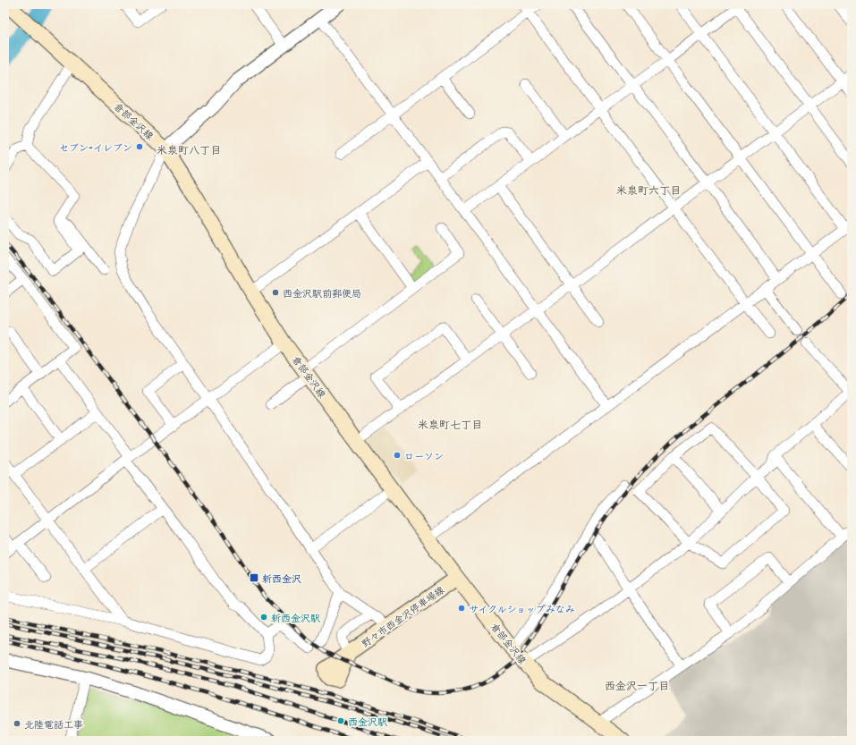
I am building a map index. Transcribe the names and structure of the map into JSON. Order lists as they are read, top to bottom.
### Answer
{
  "streets": {
    "main road": ["倉部金沢線", "野々市西金沢停車場線"]
  },
  "crossings": [
    ["倉部金沢線", "野々市西金沢停車場線"]
  ],
  "districts": [
    "米泉町八丁目",
    "米泉町六丁目",
    "米泉町七丁目",
    "西金沢一丁目"
  ],
  "places": {
    "other": [
      "セブン-イレブン",
      "西金沢駅前郵便局",
      "ローソン",
      "サイクルショップみなみ",
      "新西金沢駅",
      "西金沢駅",
      "北陸電話工事"
    ],
    "transit": ["新西金沢"]
  }
}
